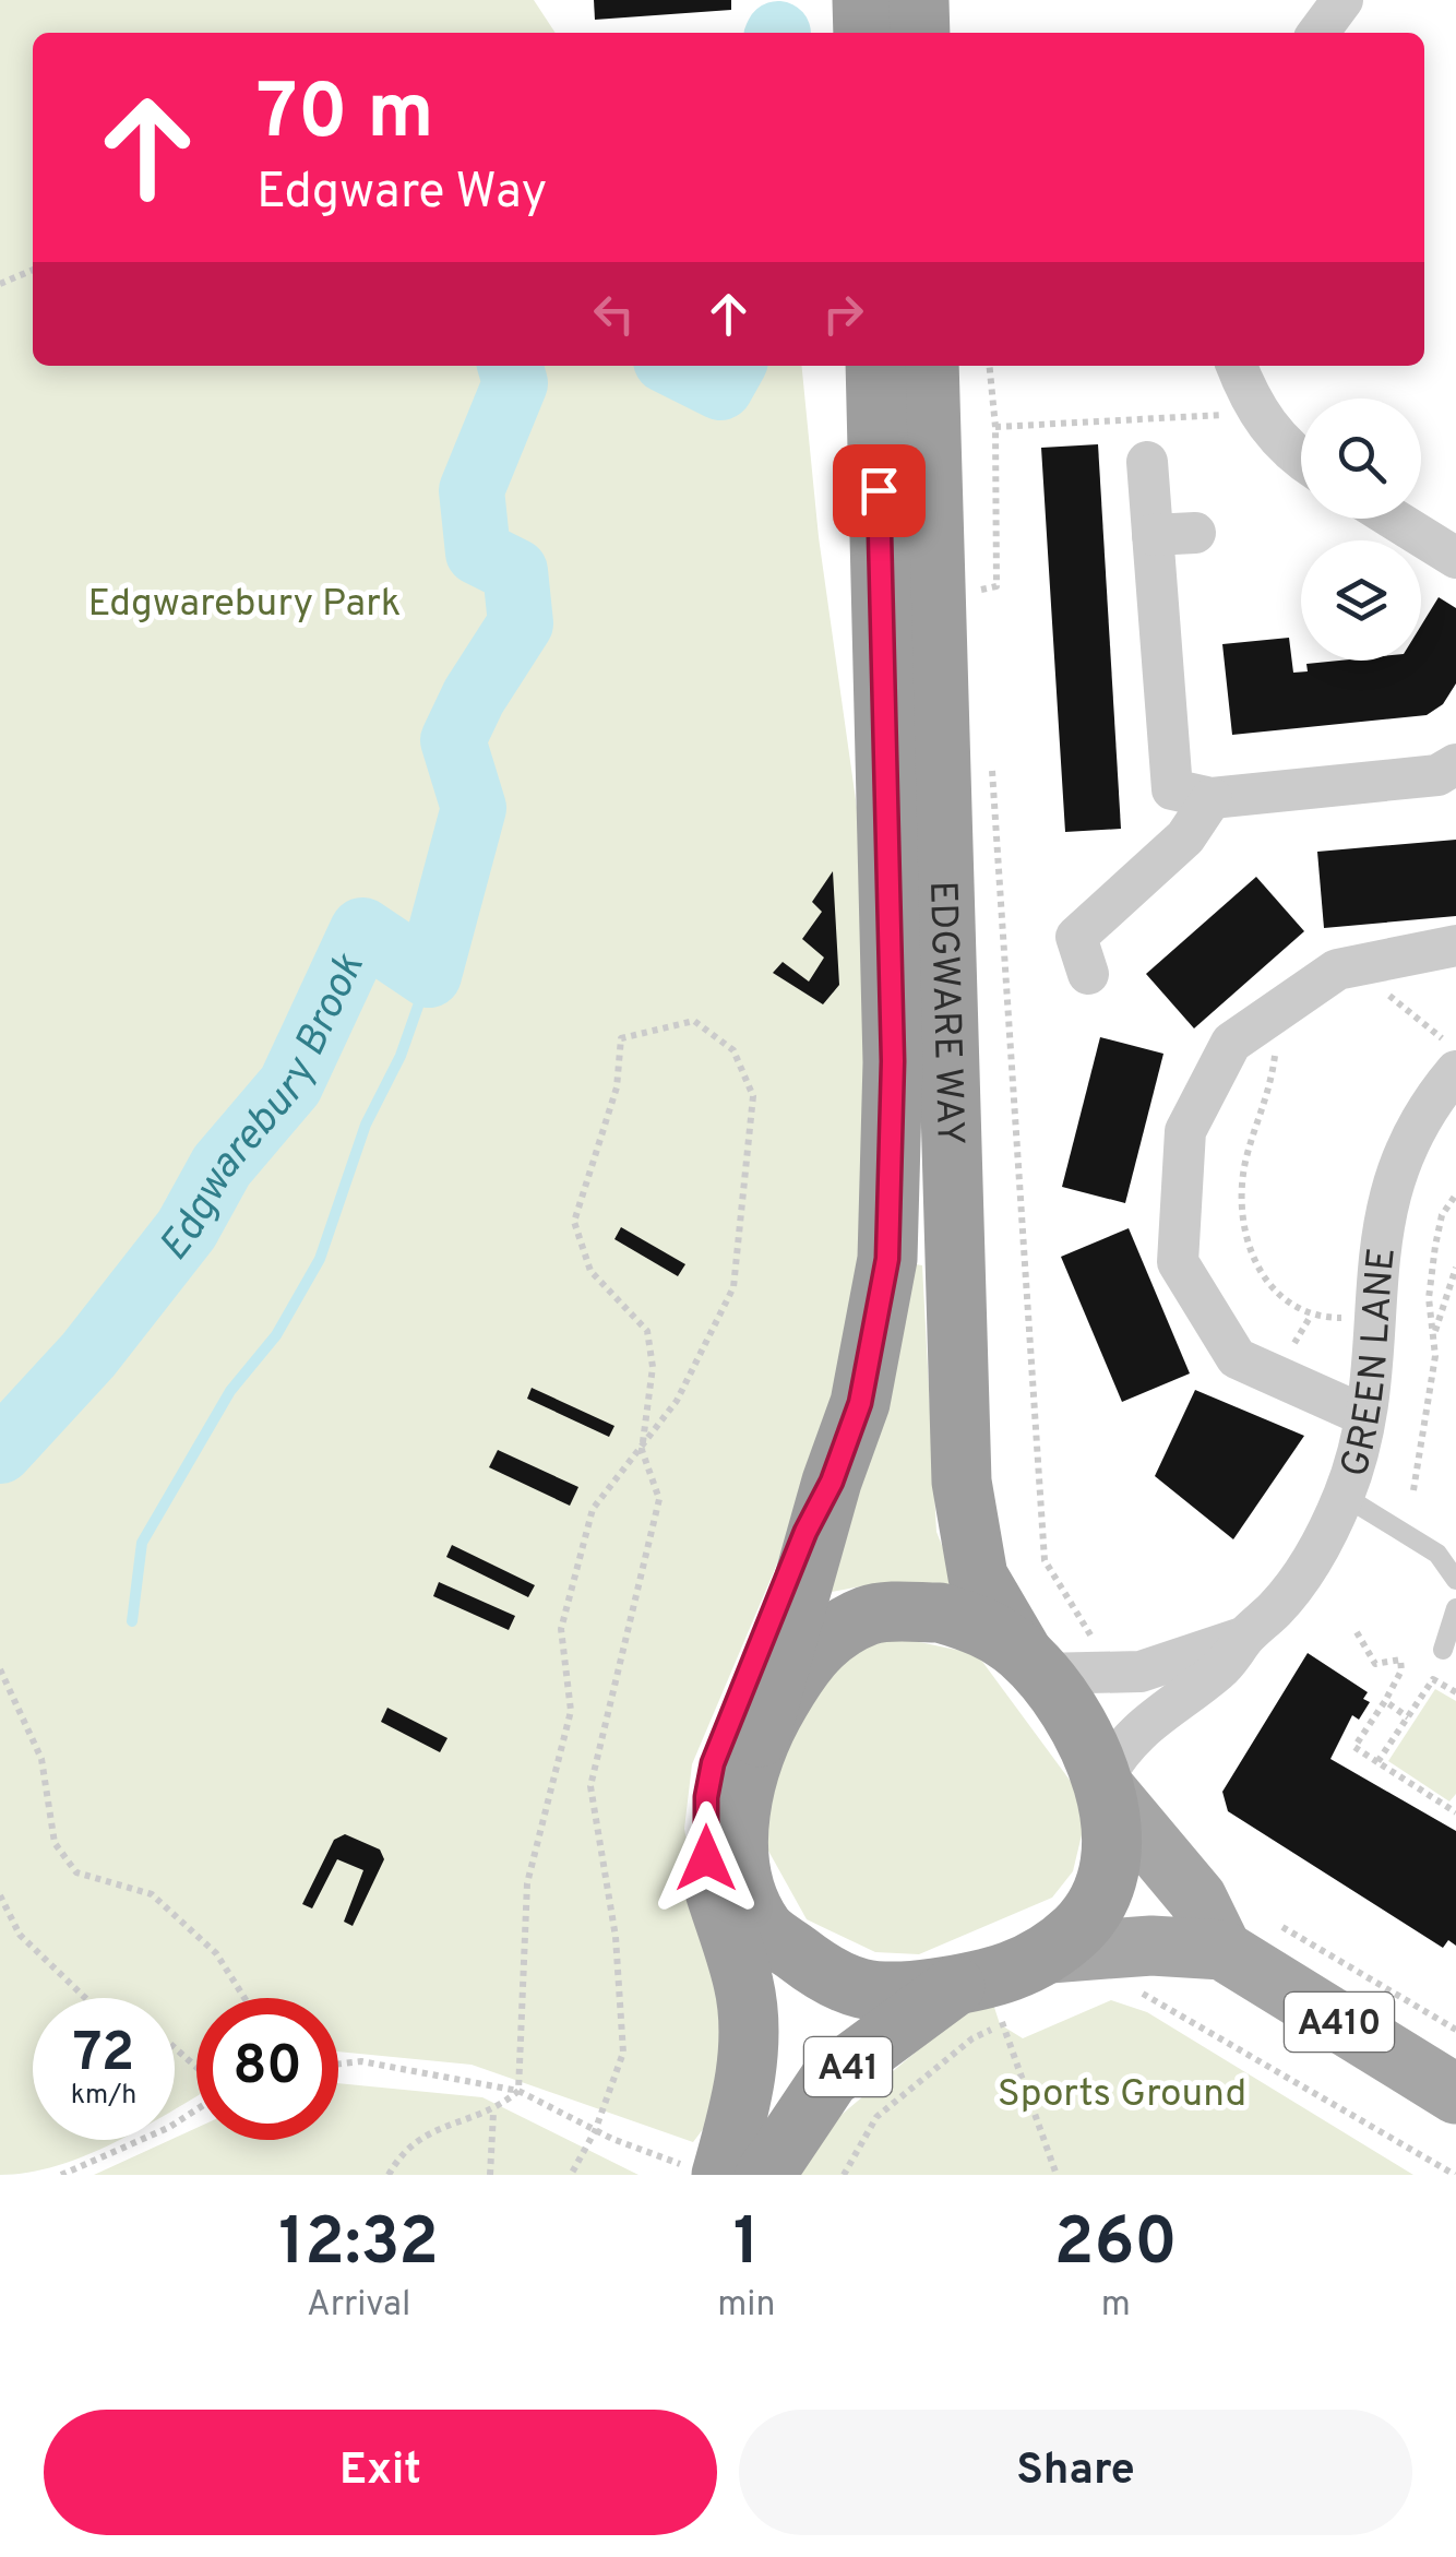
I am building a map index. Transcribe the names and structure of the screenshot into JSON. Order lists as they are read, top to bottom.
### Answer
{
  "streets": {
    "highway": ["EDGWARE WAY", "A41"],
    "main road": ["A410"],
    "street": ["GREEN LANE"]
  },
  "crossings": [
    ["EDGWARE WAY", "GREEN LANE"],
    ["EDGWARE WAY", "A410"],
    ["EDGWARE WAY", "A41"],
    ["GREEN LANE", "A410"],
    ["GREEN LANE", "A41"],
    ["A410", "A41"]
  ],
  "water": ["Edgwarebury Brook"],
  "parks": ["Edgwarebury Park", "Sports Ground"],
  "page": {
    "turn": ["70 m", "Edgware Way"],
    "speed": "72 km/h",
    "limit": "80",
    "eta": [
      "12:32",
      "Arrival",
      "1",
      "min",
      "260",
      "m"
    ],
    "buttons": ["Exit", "Share"]
  }
}
